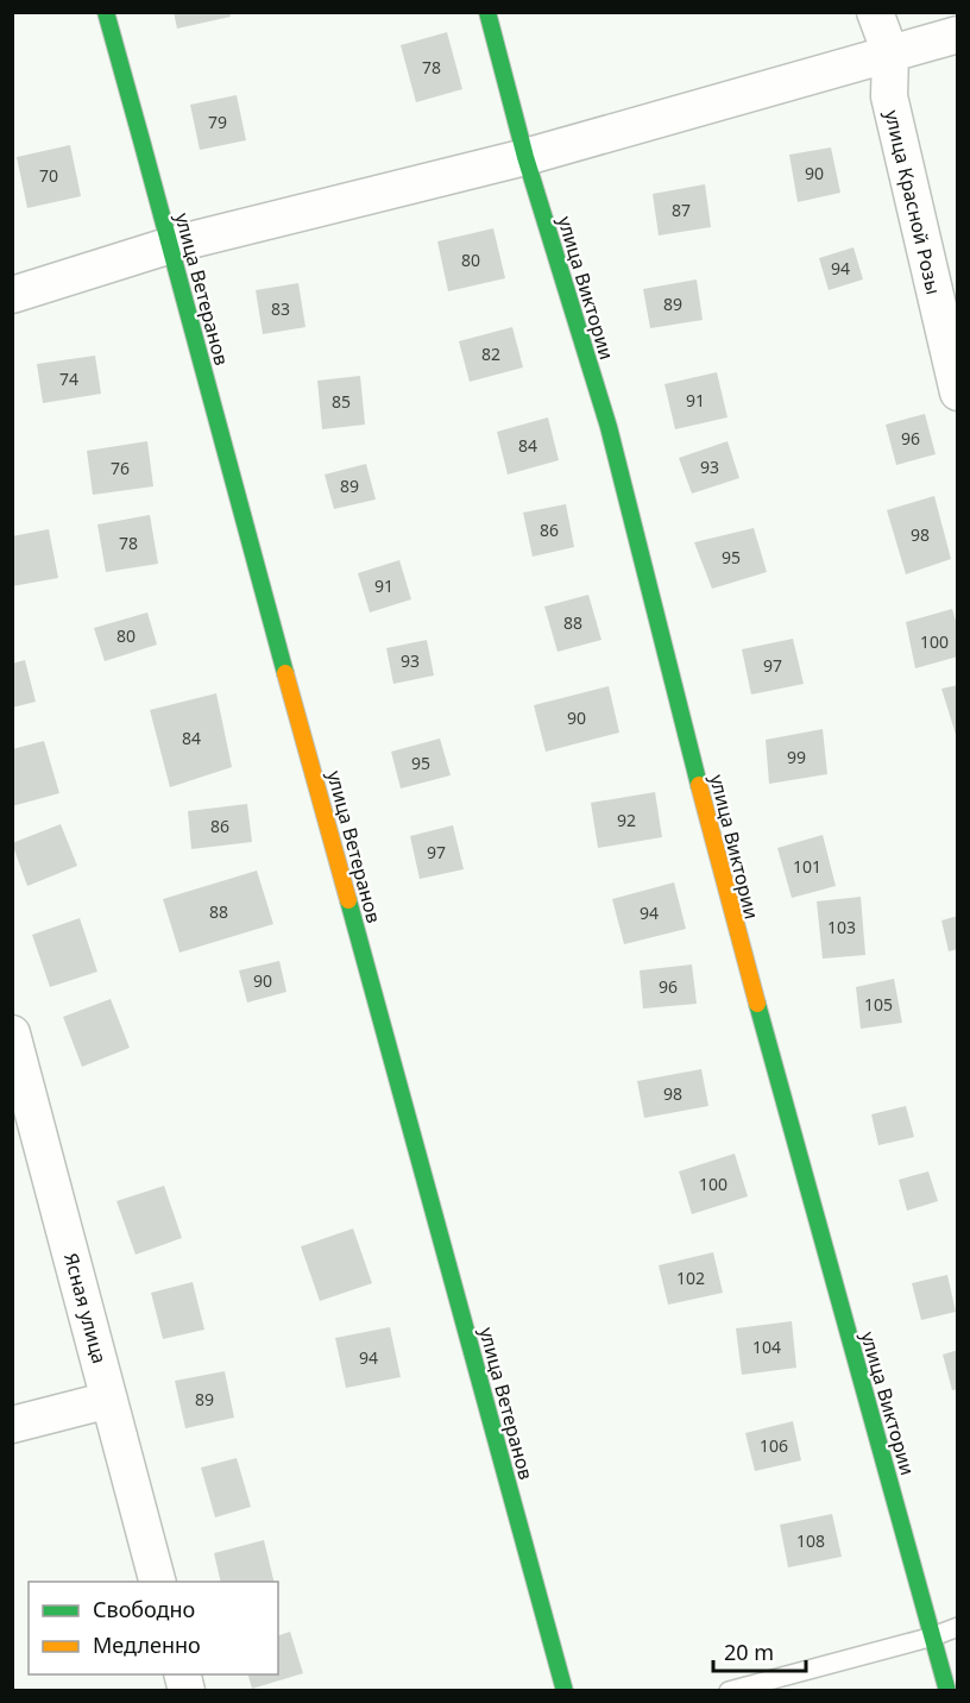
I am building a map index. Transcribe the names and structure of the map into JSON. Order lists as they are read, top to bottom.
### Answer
{
  "streets": {
    "street": [
      "улица Красной Розы",
      "улица Виктории",
      "улица Ветеранов",
      "Ясная улица"
    ]
  },
  "house_numbers": [
    "78",
    "79",
    "90",
    "70",
    "87",
    "80",
    "94",
    "89",
    "83",
    "82",
    "74",
    "91",
    "85",
    "96",
    "84",
    "93",
    "76",
    "89",
    "86",
    "98",
    "78",
    "95",
    "91",
    "88",
    "80",
    "100",
    "93",
    "97",
    "90",
    "84",
    "99",
    "95",
    "92",
    "86",
    "97",
    "101",
    "88",
    "94",
    "103",
    "90",
    "96",
    "105",
    "98",
    "100",
    "102",
    "104",
    "94",
    "89",
    "106",
    "108"
  ],
  "legend": ["Свободно", "Медленно"],
  "scale_bar": "20 m"
}
